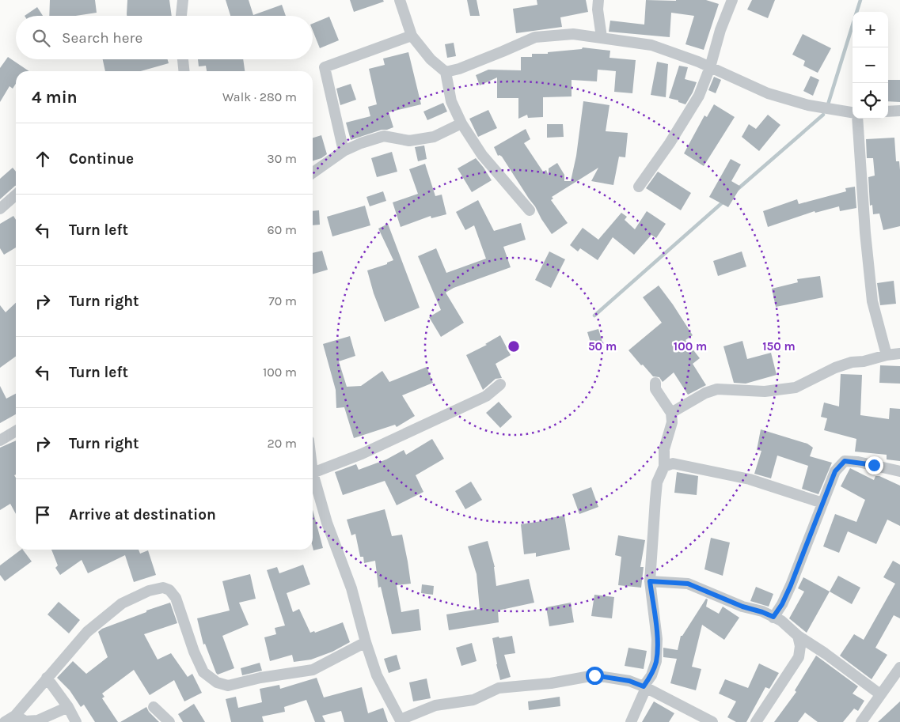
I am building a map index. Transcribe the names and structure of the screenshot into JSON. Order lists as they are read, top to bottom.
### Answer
{
  "page": {
    "map_buttons": ["+", "−"],
    "search": "Search here",
    "heading": ["4 min", "Walk · 280 m"],
    "list": [
      ["Continue", "30 m"],
      ["Turn left", "60 m"],
      ["Turn right", "70 m"],
      ["Turn left", "100 m"],
      ["Turn right", "20 m"],
      "Arrive at destination"
    ]
  },
  "rings": ["50 m", "100 m", "150 m"]
}
